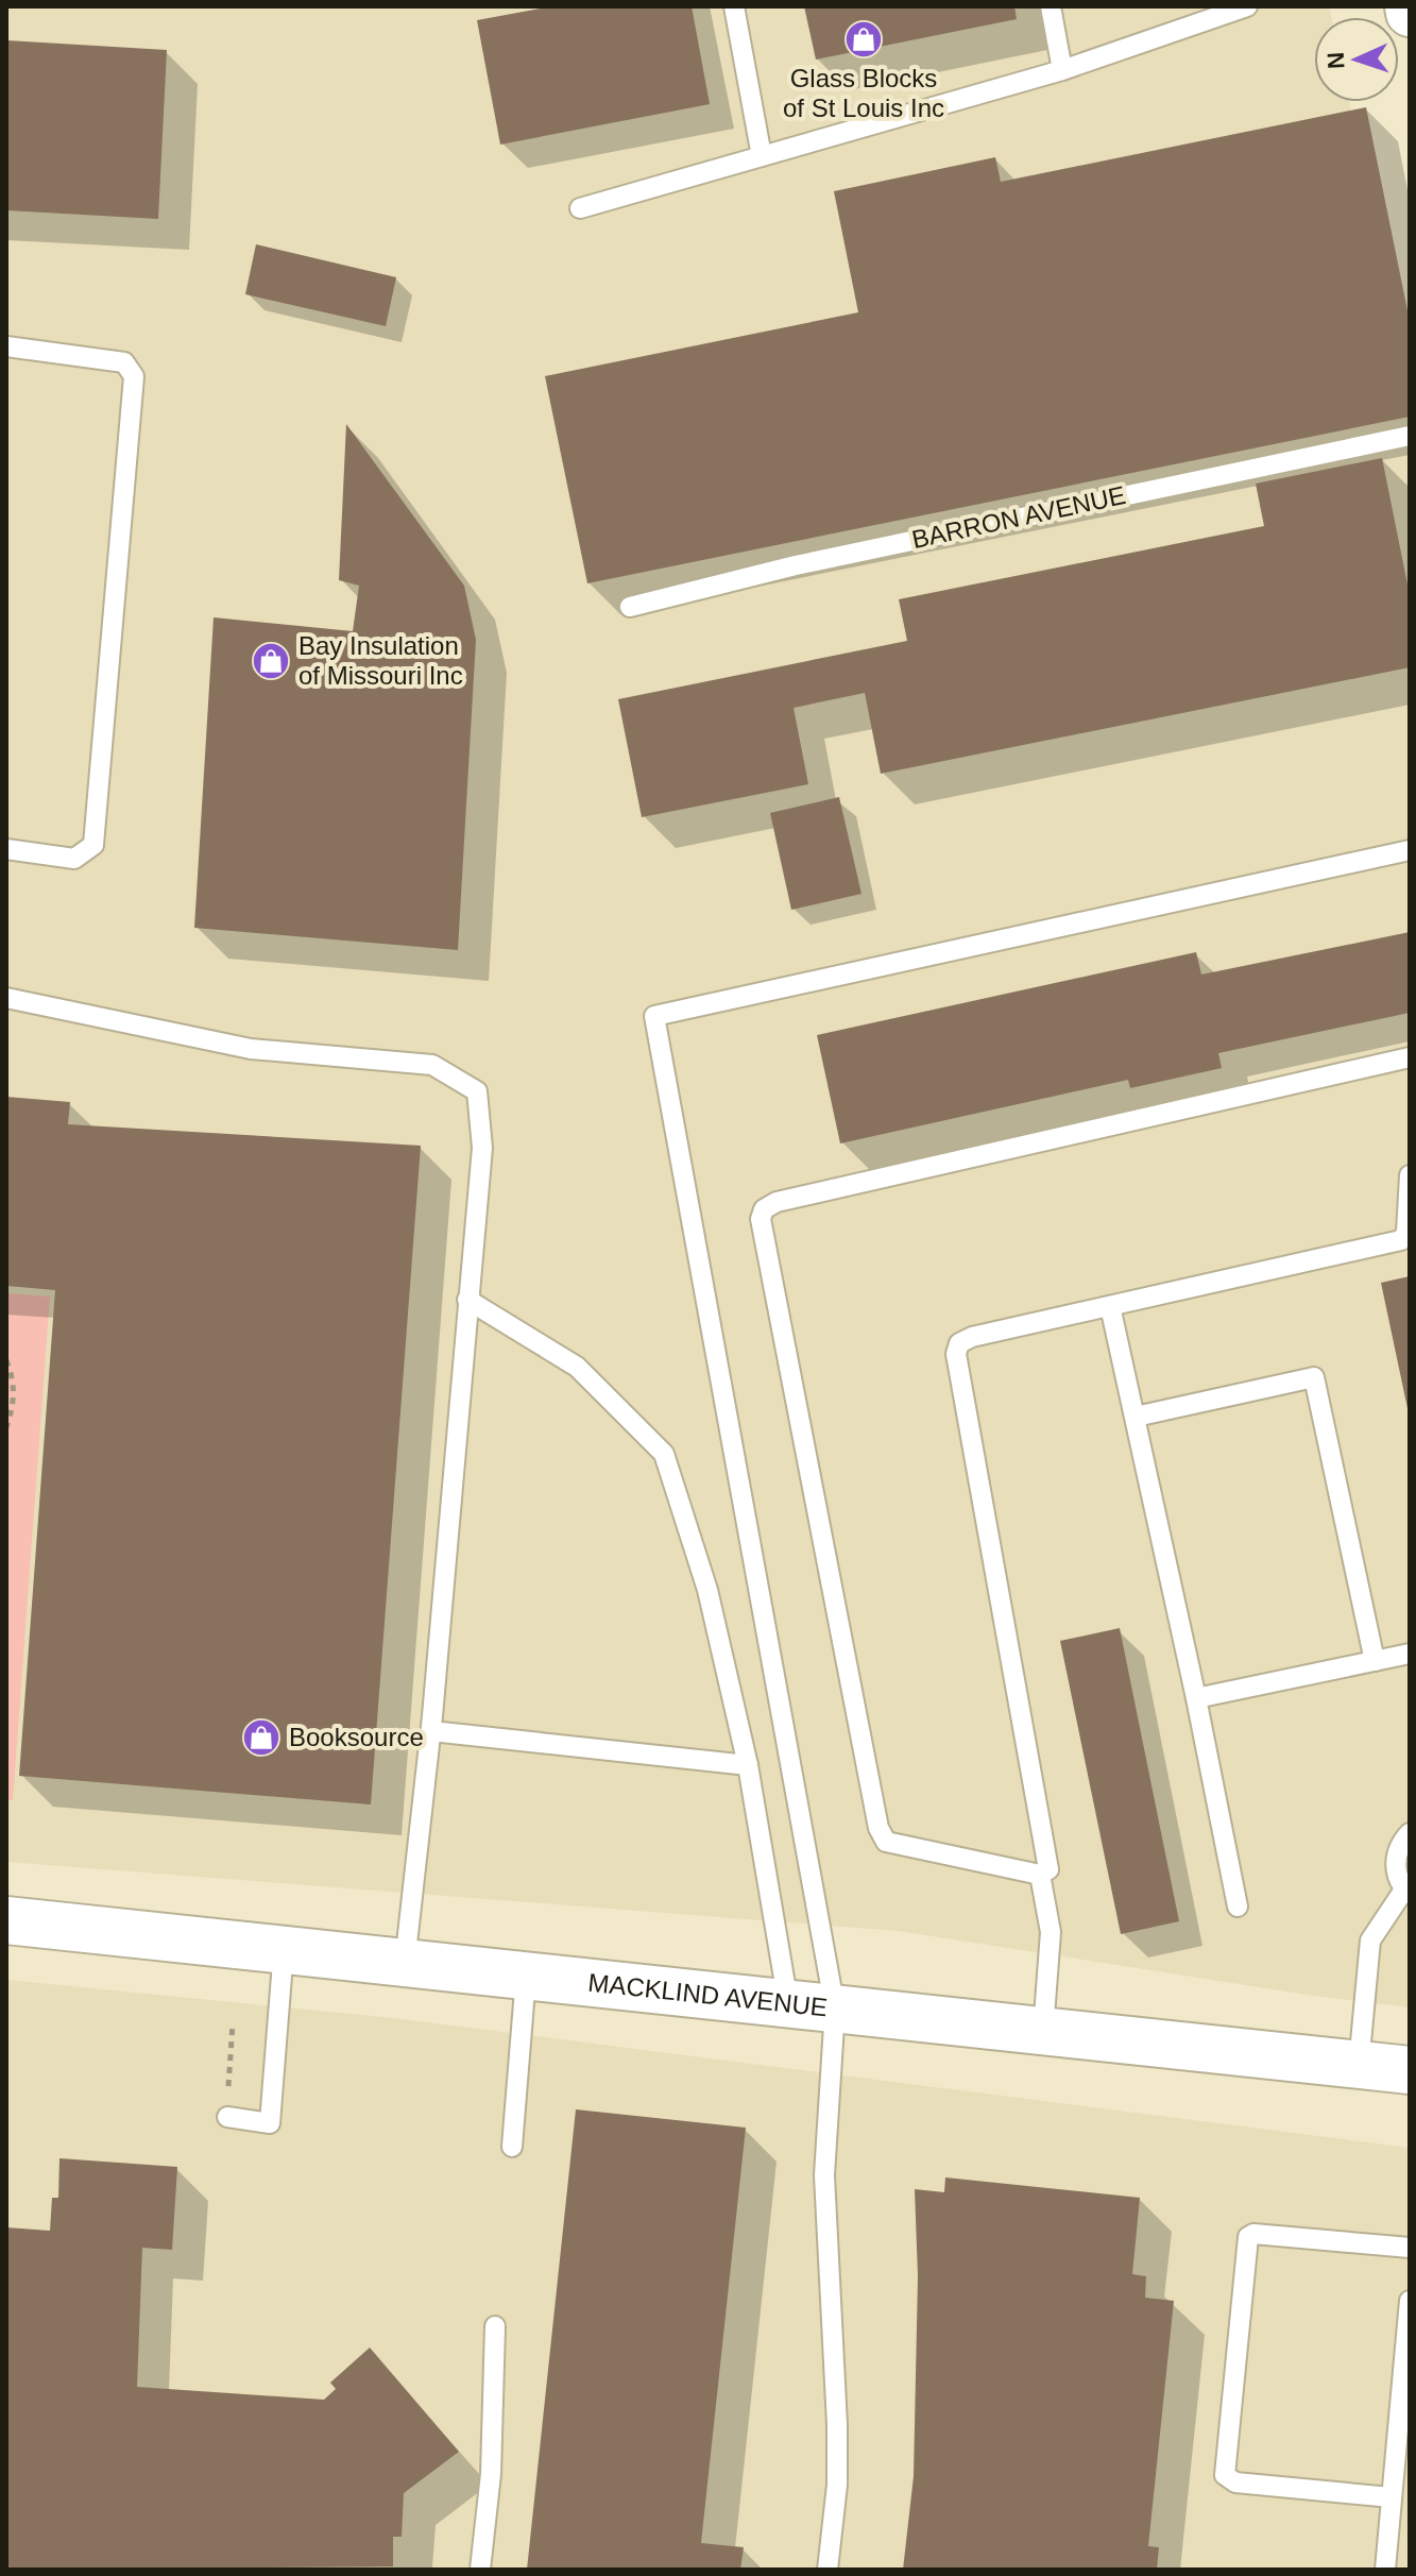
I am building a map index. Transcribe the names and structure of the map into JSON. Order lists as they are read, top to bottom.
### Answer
{
  "streets": {
    "street": ["MACKLIND AVENUE"],
    "lane": ["BARRON AVENUE"]
  },
  "places": {
    "shop": ["Glass Blocks of St Louis Inc", "Bay Insulation of Missouri Inc", "Booksource"]
  },
  "north": "left"
}
